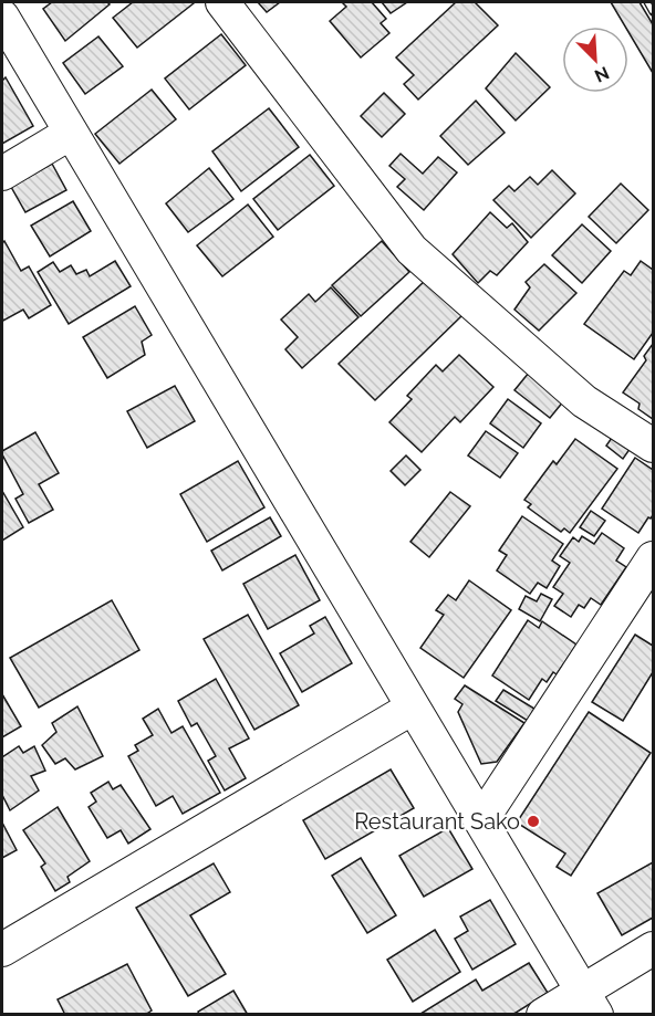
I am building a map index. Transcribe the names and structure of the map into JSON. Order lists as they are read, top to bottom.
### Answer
{
  "places": ["Restaurant Sako"],
  "north": "bottom right"
}
